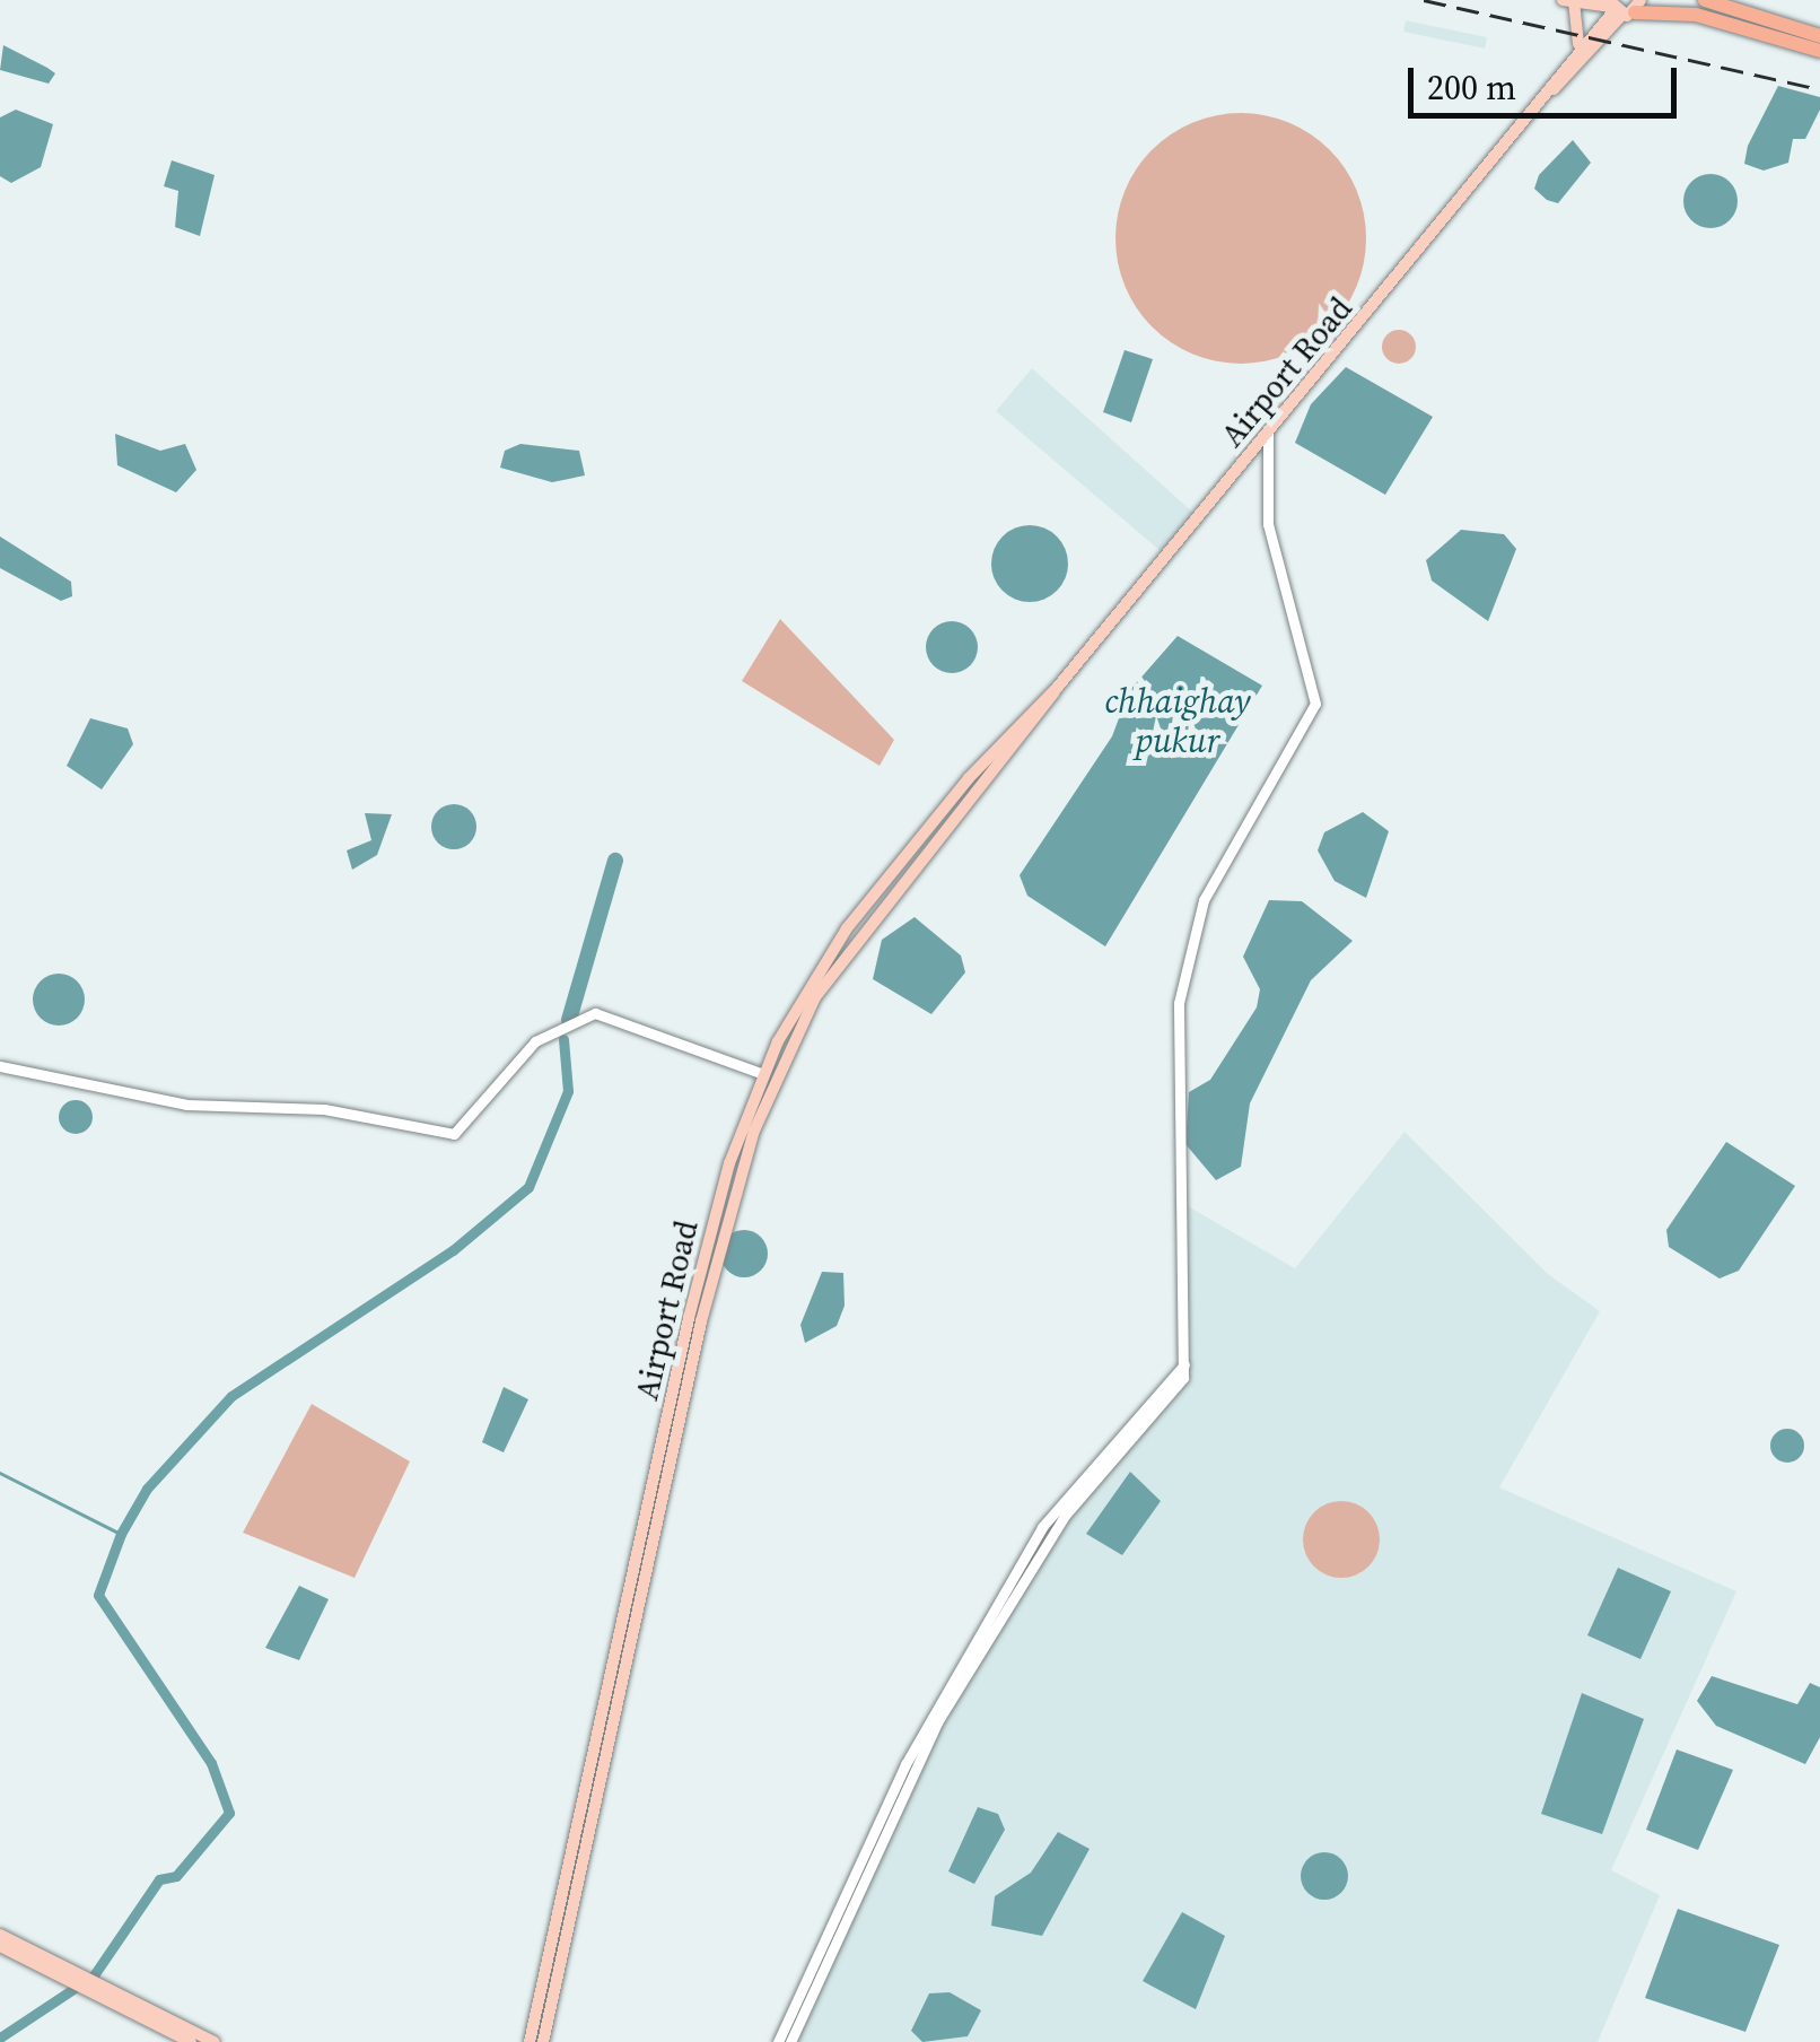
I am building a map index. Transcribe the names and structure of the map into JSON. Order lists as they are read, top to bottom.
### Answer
{
  "streets": {
    "main road": ["Airport Road"]
  },
  "water": ["chhaighay pukur"],
  "scale_bar": "200 m"
}
